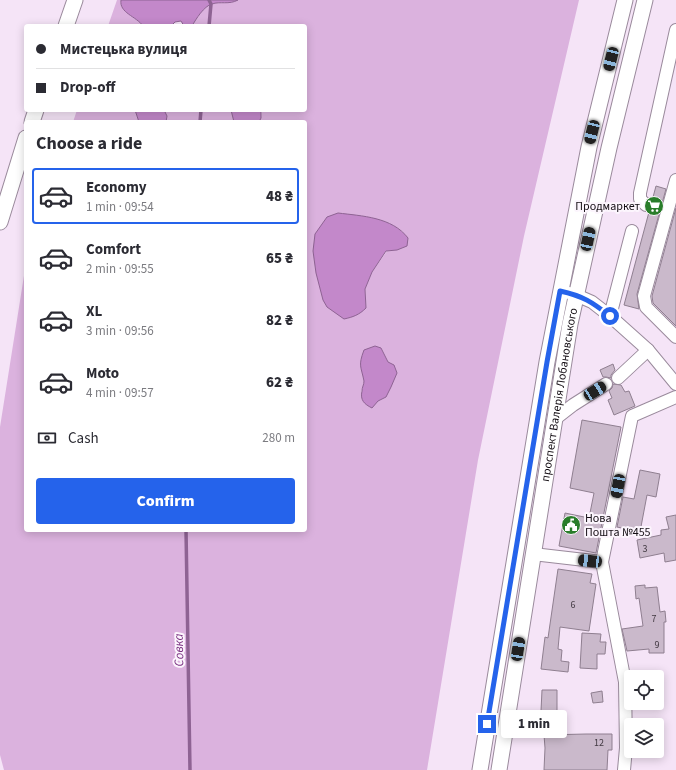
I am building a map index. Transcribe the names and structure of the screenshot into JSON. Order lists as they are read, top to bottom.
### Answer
{
  "streets": {
    "main road": ["проспект Валерія Лобановського"]
  },
  "water": ["Совка"],
  "places": {
    "supermarket": ["Продмаркет"],
    "public building": ["Нова Пошта №455"]
  },
  "house_numbers": [
    "3",
    "6",
    "7",
    "9",
    "12"
  ],
  "page": {
    "banner": ["Мистецька вулиця", "Drop-off"],
    "heading": "Choose a ride",
    "list": [
      {
        "name": "Economy",
        "note": "1 min · 09:54",
        "value": "48 ₴"
      },
      {
        "name": "Comfort",
        "note": "2 min · 09:55",
        "value": "65 ₴"
      },
      {
        "name": "XL",
        "note": "3 min · 09:56",
        "value": "82 ₴"
      },
      {
        "name": "Moto",
        "note": "4 min · 09:57",
        "value": "62 ₴"
      }
    ],
    "pay": ["Cash", "280 m"],
    "buttons": "Confirm",
    "bubble": "1 min"
  }
}
